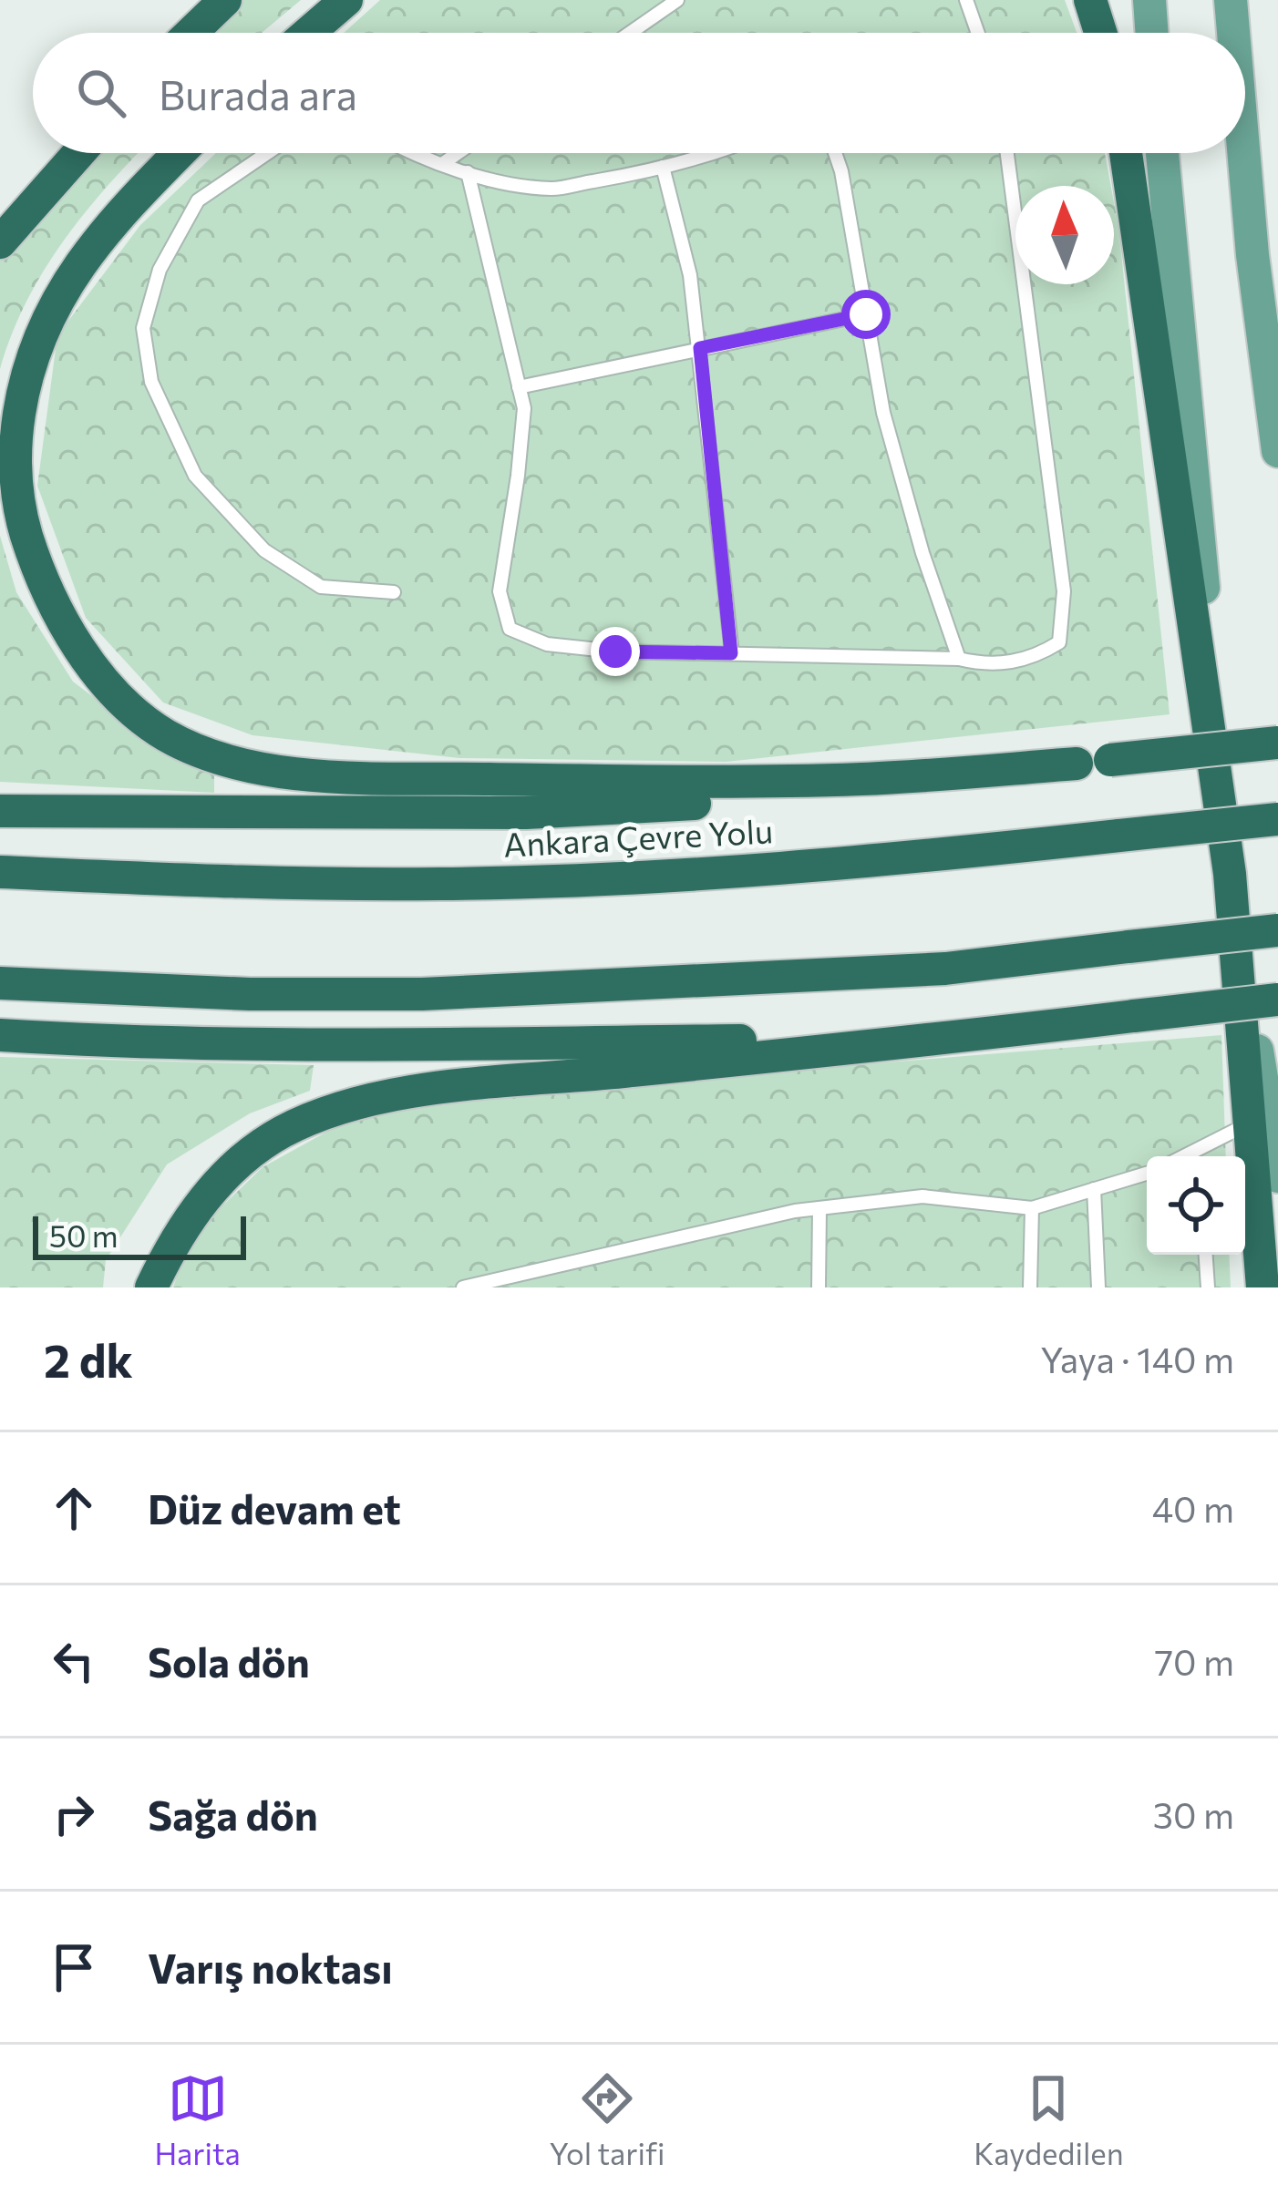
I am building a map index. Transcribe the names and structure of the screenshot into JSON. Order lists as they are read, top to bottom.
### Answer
{
  "streets": {
    "highway": ["Ankara Çevre Yolu"]
  },
  "scale_bar": "50 m",
  "north": "top",
  "page": {
    "search": "Burada ara",
    "scale": "50 m",
    "heading": ["2 dk", "Yaya · 140 m"],
    "list": [
      ["Düz devam et", "40 m"],
      ["Sola dön", "70 m"],
      ["Sağa dön", "30 m"],
      "Varış noktası"
    ],
    "nav": ["Harita", "Yol tarifi", "Kaydedilen"]
  }
}
